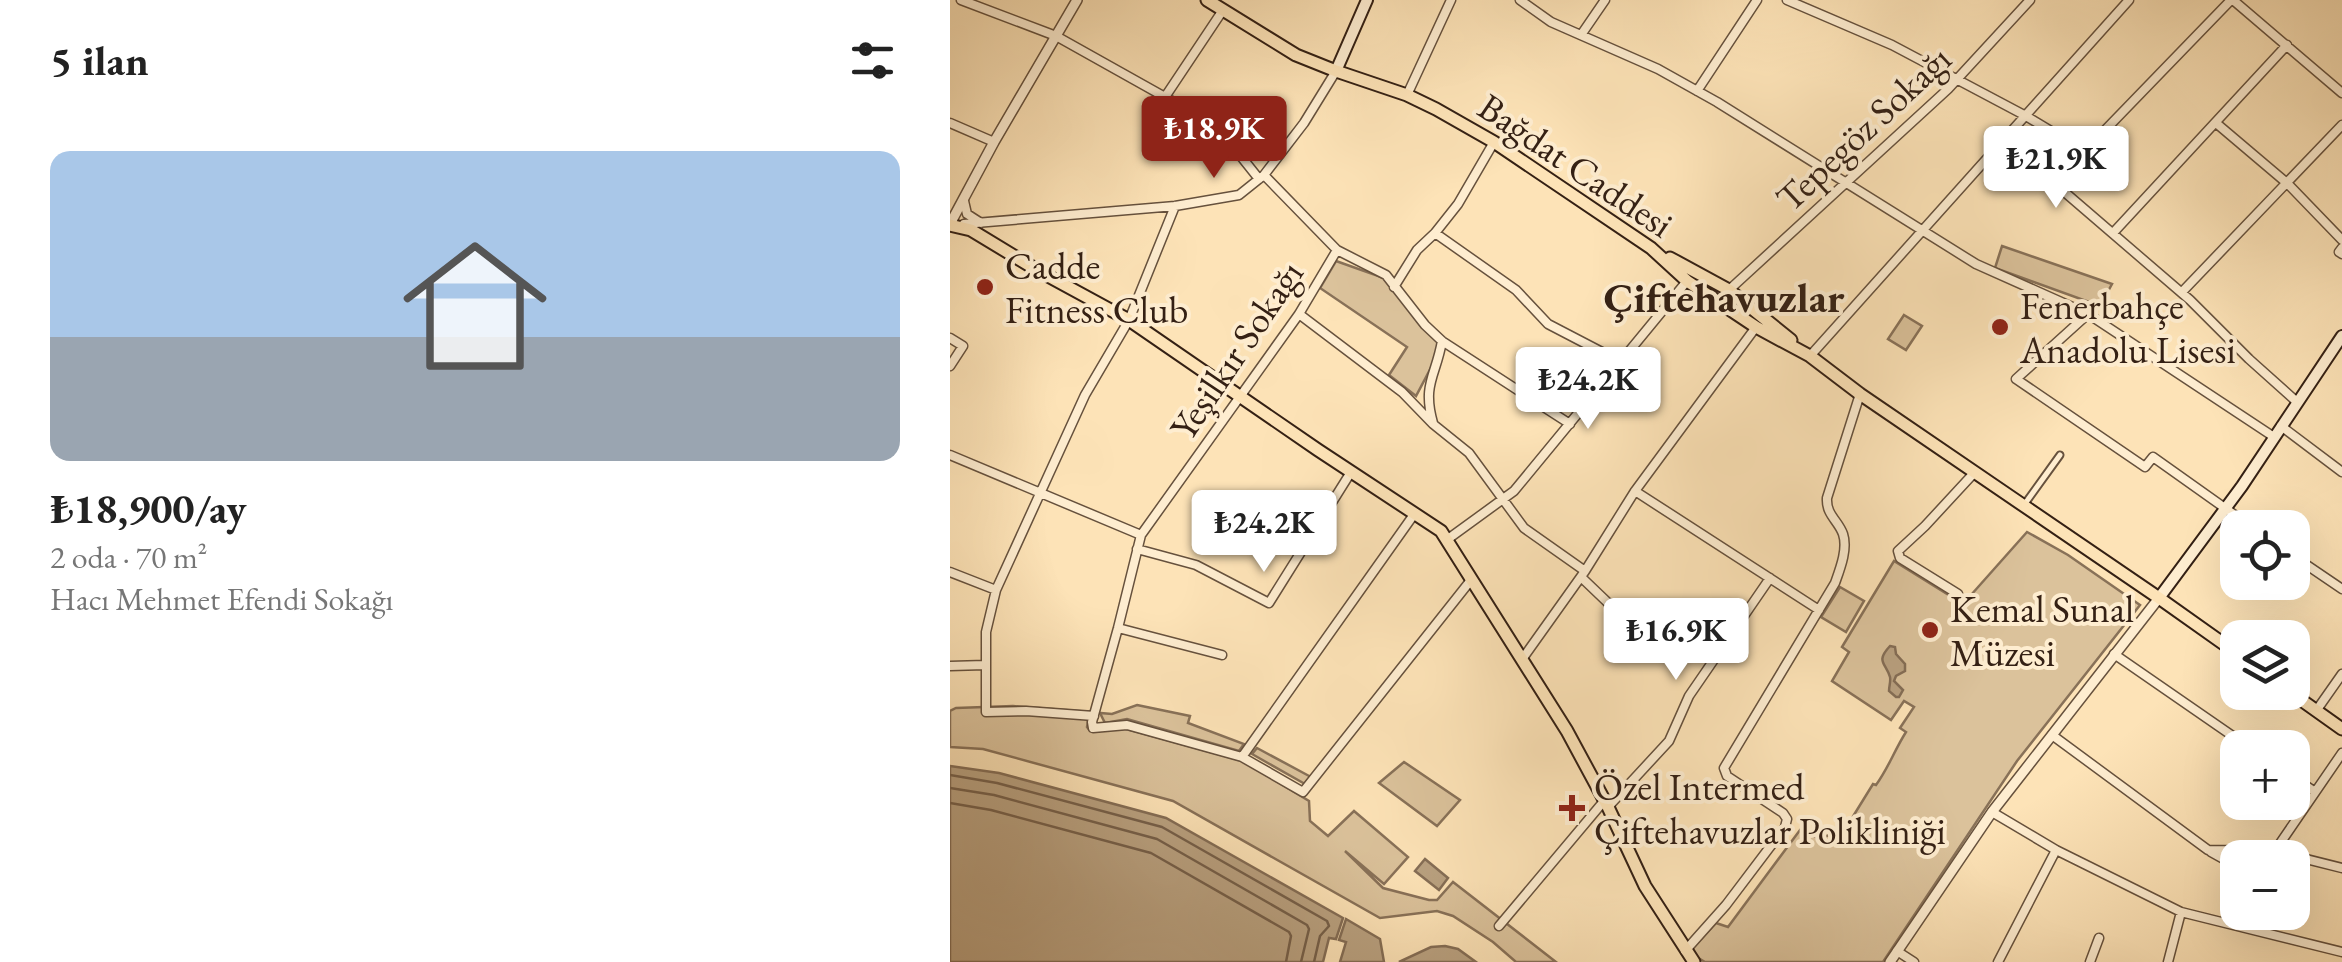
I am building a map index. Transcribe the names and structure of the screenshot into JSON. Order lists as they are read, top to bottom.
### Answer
{
  "streets": {
    "main road": ["Bağdat Caddesi"],
    "street": ["Tepegöz Sokağı", "Yeşilkır Sokağı"]
  },
  "districts": ["Çiftehavuzlar"],
  "places": {
    "other": ["Cadde Fitness Club", "Fenerbahçe Anadolu Lisesi", "Kemal Sunal Müzesi"],
    "health": ["Özel Intermed Çiftehavuzlar Polikliniği"]
  },
  "page": {
    "heading": "5 ilan",
    "price": [
      "₺18.9K",
      "₺21.9K",
      "₺24.2K",
      "₺24.2K",
      "₺16.9K"
    ],
    "list": [
      {
        "name": "₺18,900/ay",
        "note": "2 oda · 70 m² · Hacı Mehmet Efendi Sokağı"
      }
    ],
    "map_buttons": ["+", "−"]
  }
}
